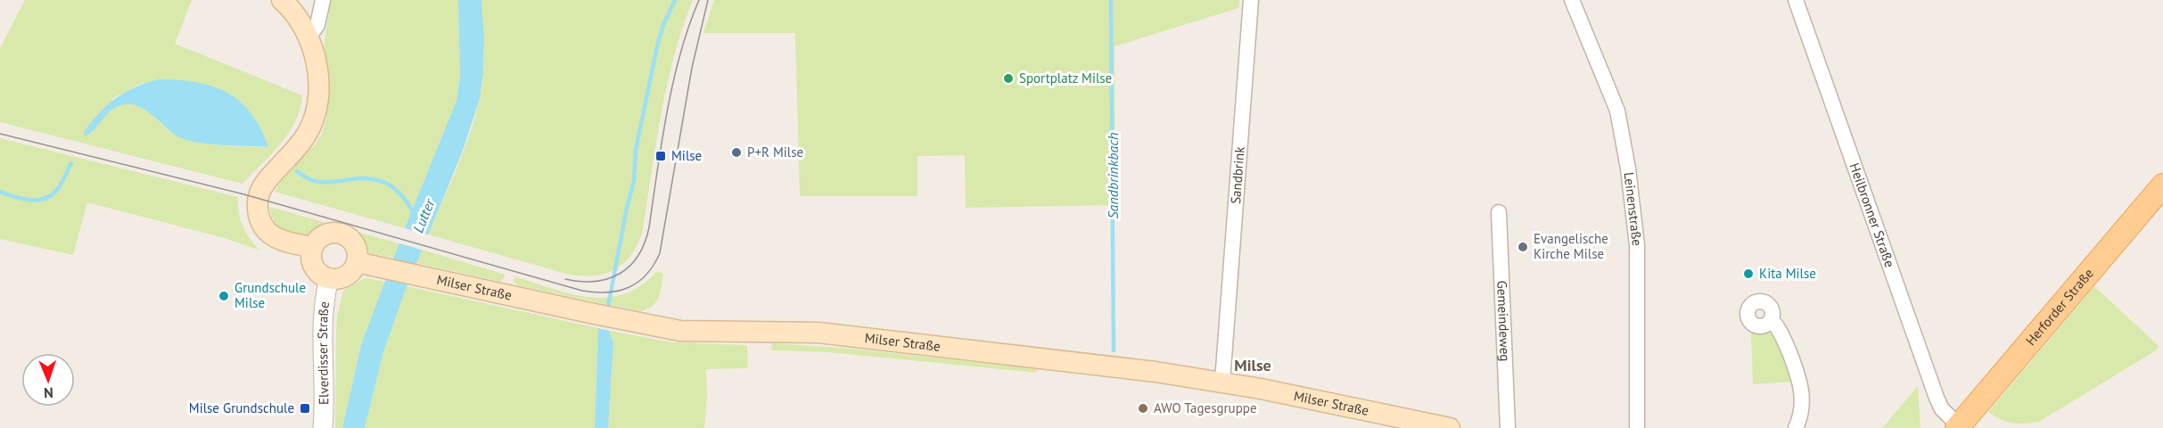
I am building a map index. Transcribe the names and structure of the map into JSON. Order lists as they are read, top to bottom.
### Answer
{
  "streets": {
    "main road": ["Milser Straße", "Herforder Straße"],
    "street": [
      "Sandbrink",
      "Leinenstraße",
      "Heilbronner Straße",
      "Gemeindeweg",
      "Elverdisser Straße"
    ]
  },
  "crossings": [
    ["Sandbrink", "Milser Straße"],
    ["Heilbronner Straße", "Herforder Straße"],
    ["Milser Straße", "Elverdisser Straße"]
  ],
  "districts": ["Milse"],
  "water": ["Sandbrinkbach", "Lutter"],
  "places": {
    "other": [
      "Sportplatz Milse",
      "P+R Milse",
      "Evangelische Kirche Milse",
      "Kita Milse",
      "Grundschule Milse",
      "AWO Tagesgruppe"
    ],
    "transit": ["Milse", "Milse Grundschule"]
  },
  "north": "bottom"
}
